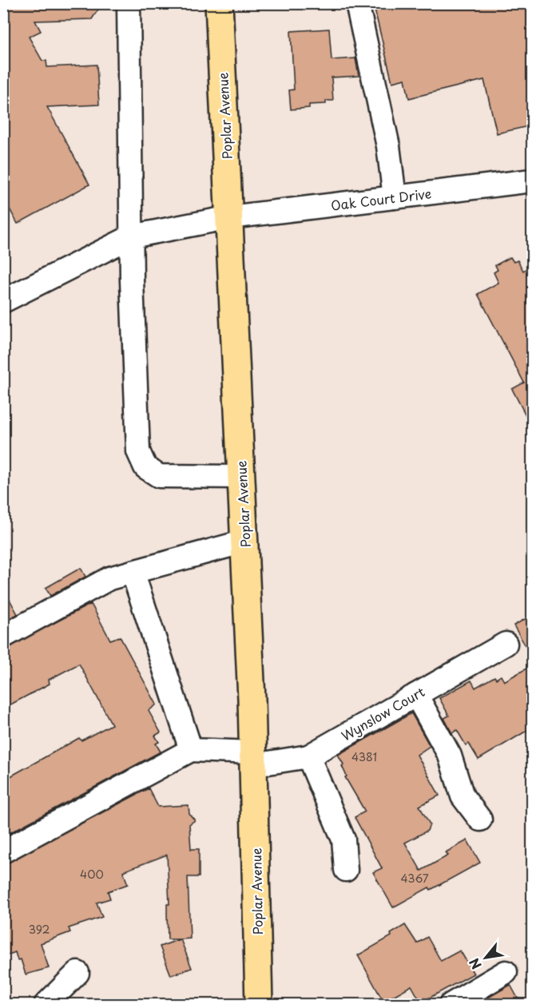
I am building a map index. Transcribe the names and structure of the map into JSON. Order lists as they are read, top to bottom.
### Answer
{
  "streets": {
    "main road": ["Poplar Avenue"],
    "street": ["Oak Court Drive", "Wynslow Court"]
  },
  "crossings": [
    ["Poplar Avenue", "Oak Court Drive"],
    ["Poplar Avenue", "Wynslow Court"]
  ],
  "house_numbers": [
    "4381",
    "400",
    "4367",
    "392"
  ],
  "north": "bottom left"
}
